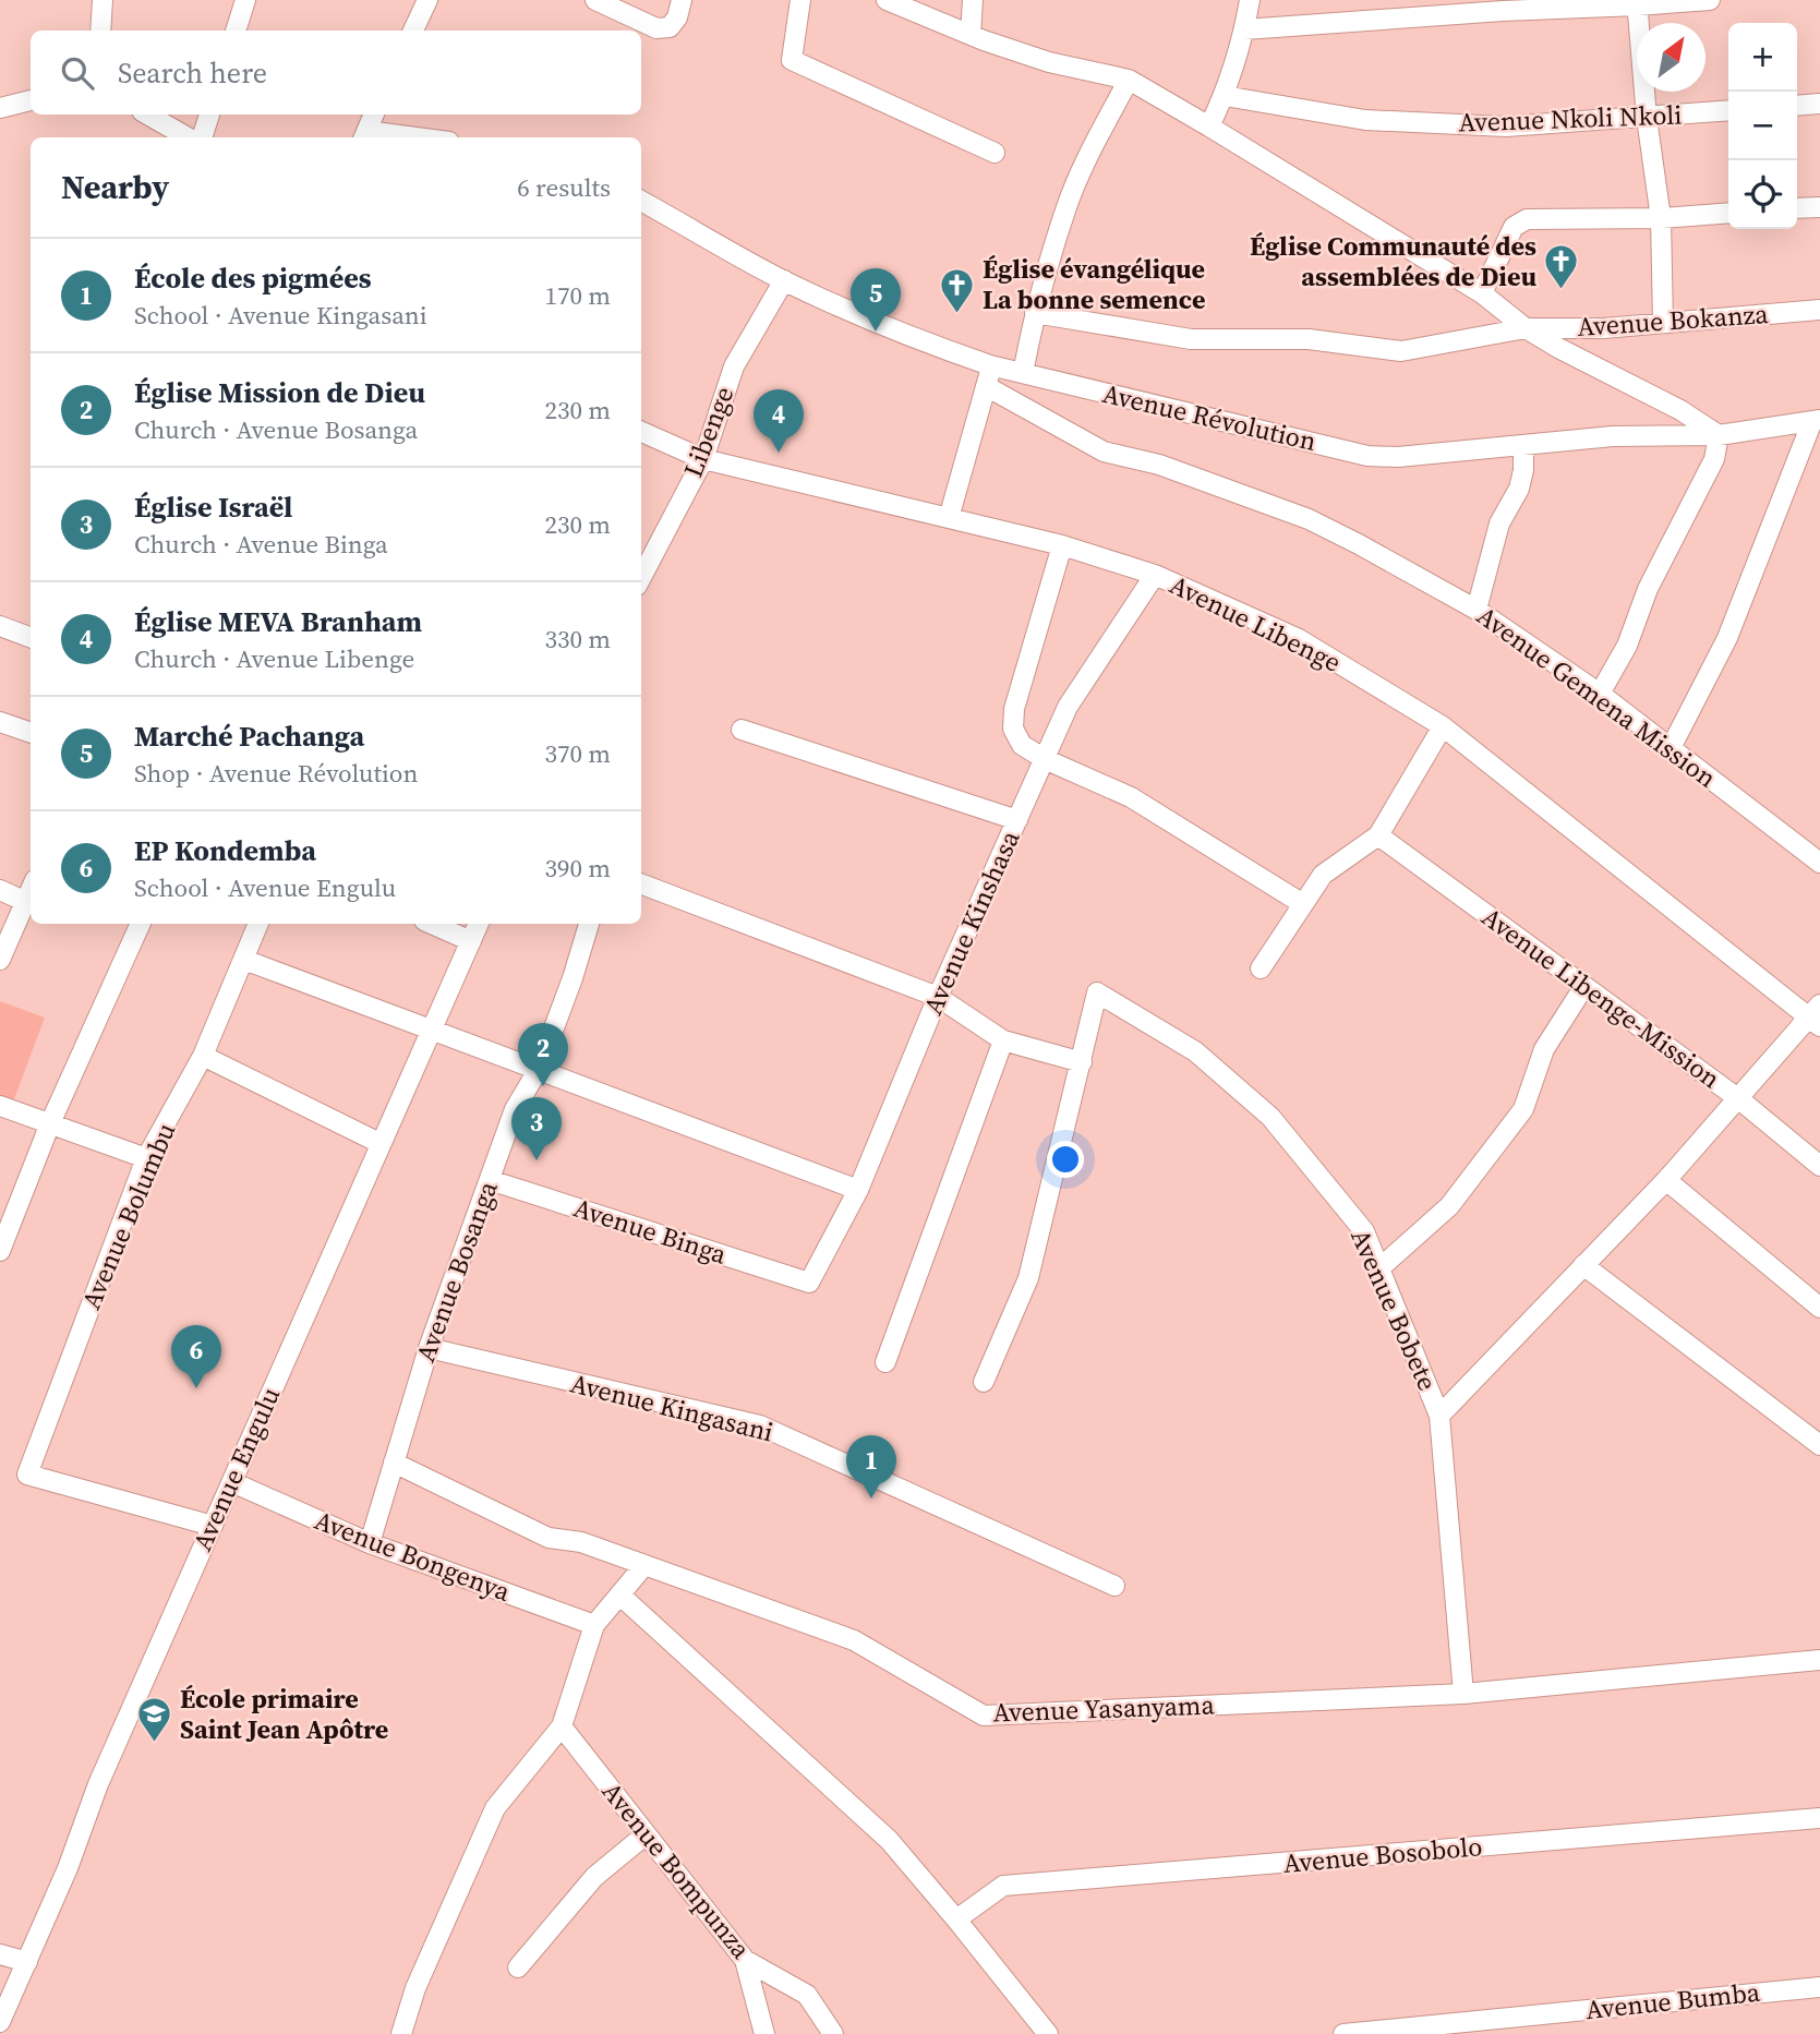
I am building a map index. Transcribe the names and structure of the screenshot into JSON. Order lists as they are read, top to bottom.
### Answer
{
  "streets": {
    "street": [
      "Avenue Nkoli Nkoli",
      "Avenue Bokanza",
      "Avenue Révolution",
      "Libenge",
      "Avenue Libenge",
      "Avenue Gemena Mission",
      "Avenue Kinshasa",
      "Avenue Libenge-Mission",
      "Avenue Bolumbu",
      "Avenue Binga",
      "Avenue Bosanga",
      "Avenue Bobete",
      "Avenue Kingasani",
      "Avenue Engulu",
      "Avenue Bongenya",
      "Avenue Yasanyama",
      "Avenue Bosobolo",
      "Avenue Bompunza",
      "Avenue Bumba"
    ]
  },
  "crossings": [
    ["Avenue Révolution", "Libenge"],
    ["Libenge", "Avenue Libenge"],
    ["Avenue Libenge", "Avenue Kinshasa"],
    ["Avenue Kinshasa", "Avenue Binga"],
    ["Avenue Bolumbu", "Avenue Engulu"],
    ["Avenue Binga", "Avenue Bosanga"],
    ["Avenue Bosanga", "Avenue Kingasani"],
    ["Avenue Bosanga", "Avenue Bongenya"],
    ["Avenue Bosanga", "Avenue Yasanyama"],
    ["Avenue Bobete", "Avenue Yasanyama"],
    ["Avenue Engulu", "Avenue Bongenya"]
  ],
  "places": {
    "church": ["Église Communauté des assemblées de Dieu", "Église évangélique La bonne semence"],
    "school or university": ["École primaire Saint Jean Apôtre"]
  },
  "north": "top right",
  "page": {
    "map_buttons": ["+", "−"],
    "search": "Search here",
    "heading": ["Nearby", "6 results"],
    "list": [
      {
        "mark": "1",
        "name": "École des pigmées",
        "note": "School · Avenue Kingasani",
        "value": "170 m"
      },
      {
        "mark": "2",
        "name": "Église Mission de Dieu",
        "note": "Church · Avenue Bosanga",
        "value": "230 m"
      },
      {
        "mark": "3",
        "name": "Église Israël",
        "note": "Church · Avenue Binga",
        "value": "230 m"
      },
      {
        "mark": "4",
        "name": "Église MEVA Branham",
        "note": "Church · Avenue Libenge",
        "value": "330 m"
      },
      {
        "mark": "5",
        "name": "Marché Pachanga",
        "note": "Shop · Avenue Révolution",
        "value": "370 m"
      },
      {
        "mark": "6",
        "name": "EP Kondemba",
        "note": "School · Avenue Engulu",
        "value": "390 m"
      }
    ],
    "pins": [
      "5",
      "4",
      "2",
      "3",
      "6",
      "1"
    ]
  }
}
